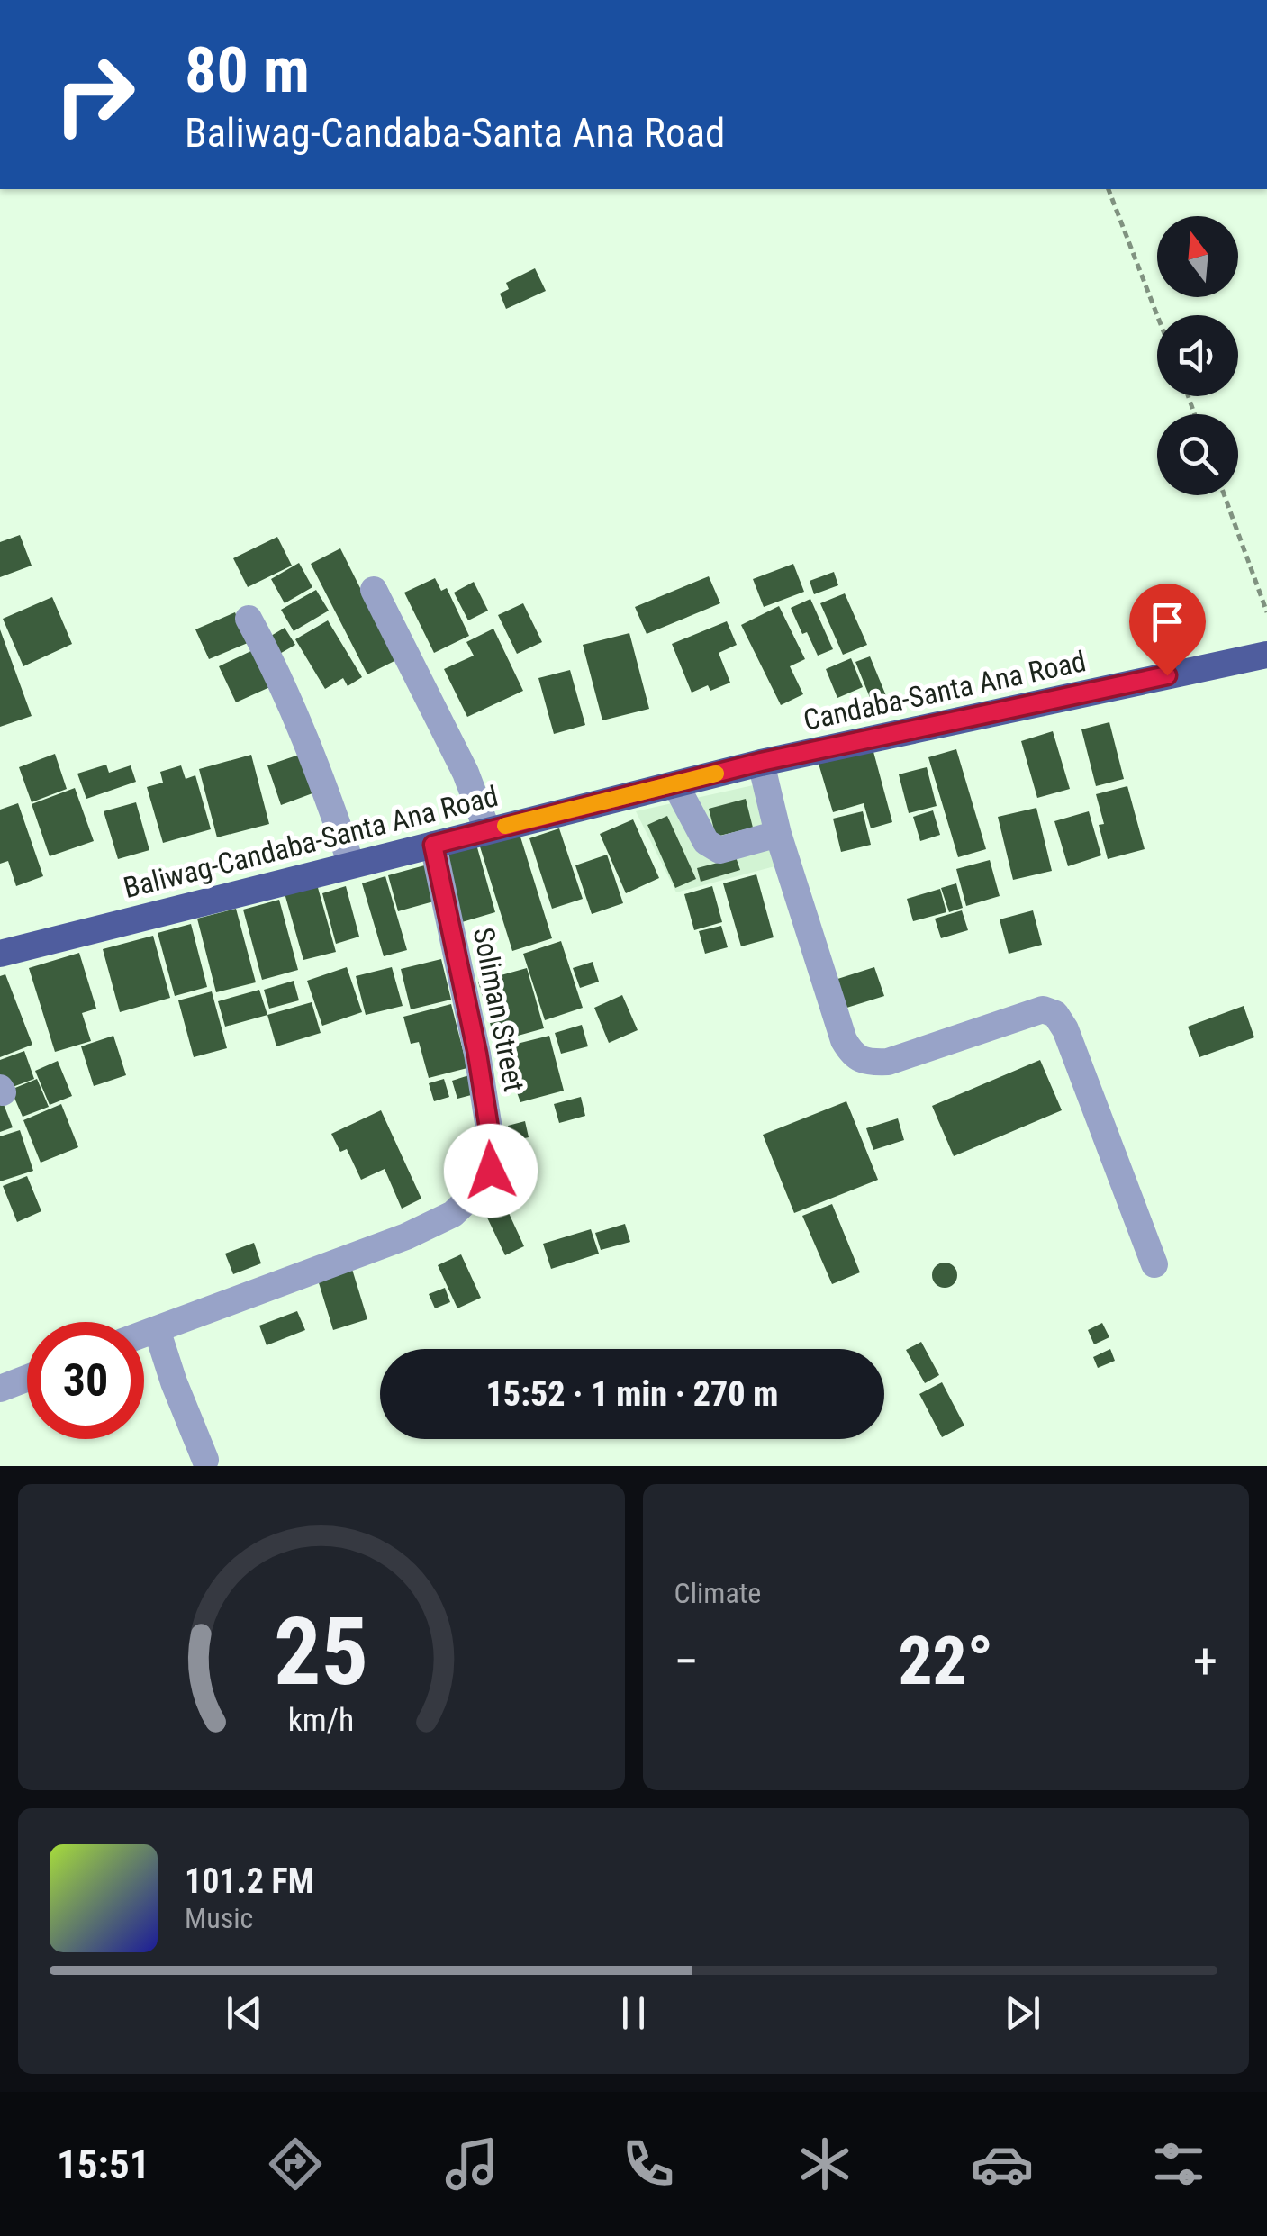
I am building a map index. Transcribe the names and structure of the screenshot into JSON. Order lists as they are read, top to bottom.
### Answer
{
  "streets": {
    "main road": ["Candaba-Santa Ana Road", "Baliwag-Candaba-Santa Ana Road"],
    "street": ["Soliman Street"]
  },
  "crossings": [
    ["Candaba-Santa Ana Road", "Baliwag-Candaba-Santa Ana Road"],
    ["Baliwag-Candaba-Santa Ana Road", "Soliman Street"]
  ],
  "north": "top",
  "page": {
    "turn": ["80 m", "Baliwag-Candaba-Santa Ana Road"],
    "limit": "30",
    "trip": "15:52 · 1 min · 270 m",
    "tile": "Climate",
    "heat": ["−", "22°", "+"],
    "song": ["101.2 FM", "Music"],
    "tabs": "15:51",
    "gauge": ["25", "km/h"]
  }
}
